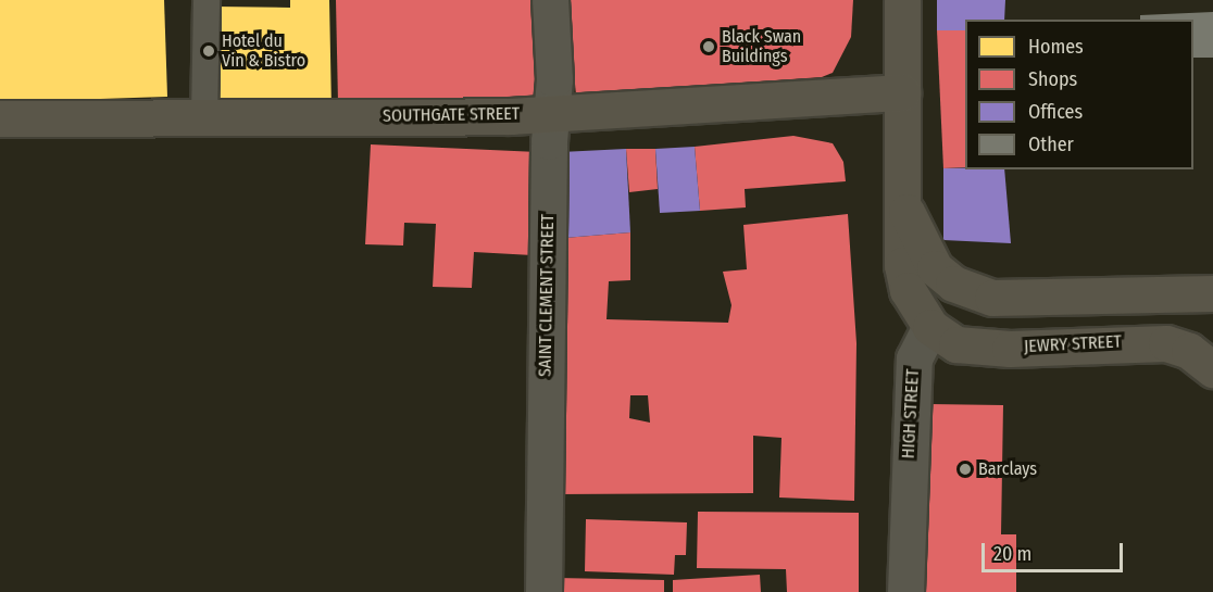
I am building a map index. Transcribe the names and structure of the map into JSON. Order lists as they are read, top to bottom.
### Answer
{
  "streets": {
    "main road": ["SOUTHGATE STREET", "JEWRY STREET"],
    "street": ["SAINT CLEMENT STREET", "HIGH STREET"]
  },
  "crossings": [
    ["SOUTHGATE STREET", "SAINT CLEMENT STREET"],
    ["JEWRY STREET", "HIGH STREET"]
  ],
  "places": ["Black Swan Buildings", "Hotel du Vin & Bistro", "Barclays"],
  "legend": [
    "Homes",
    "Shops",
    "Offices",
    "Other"
  ],
  "scale_bar": "20 m"
}
